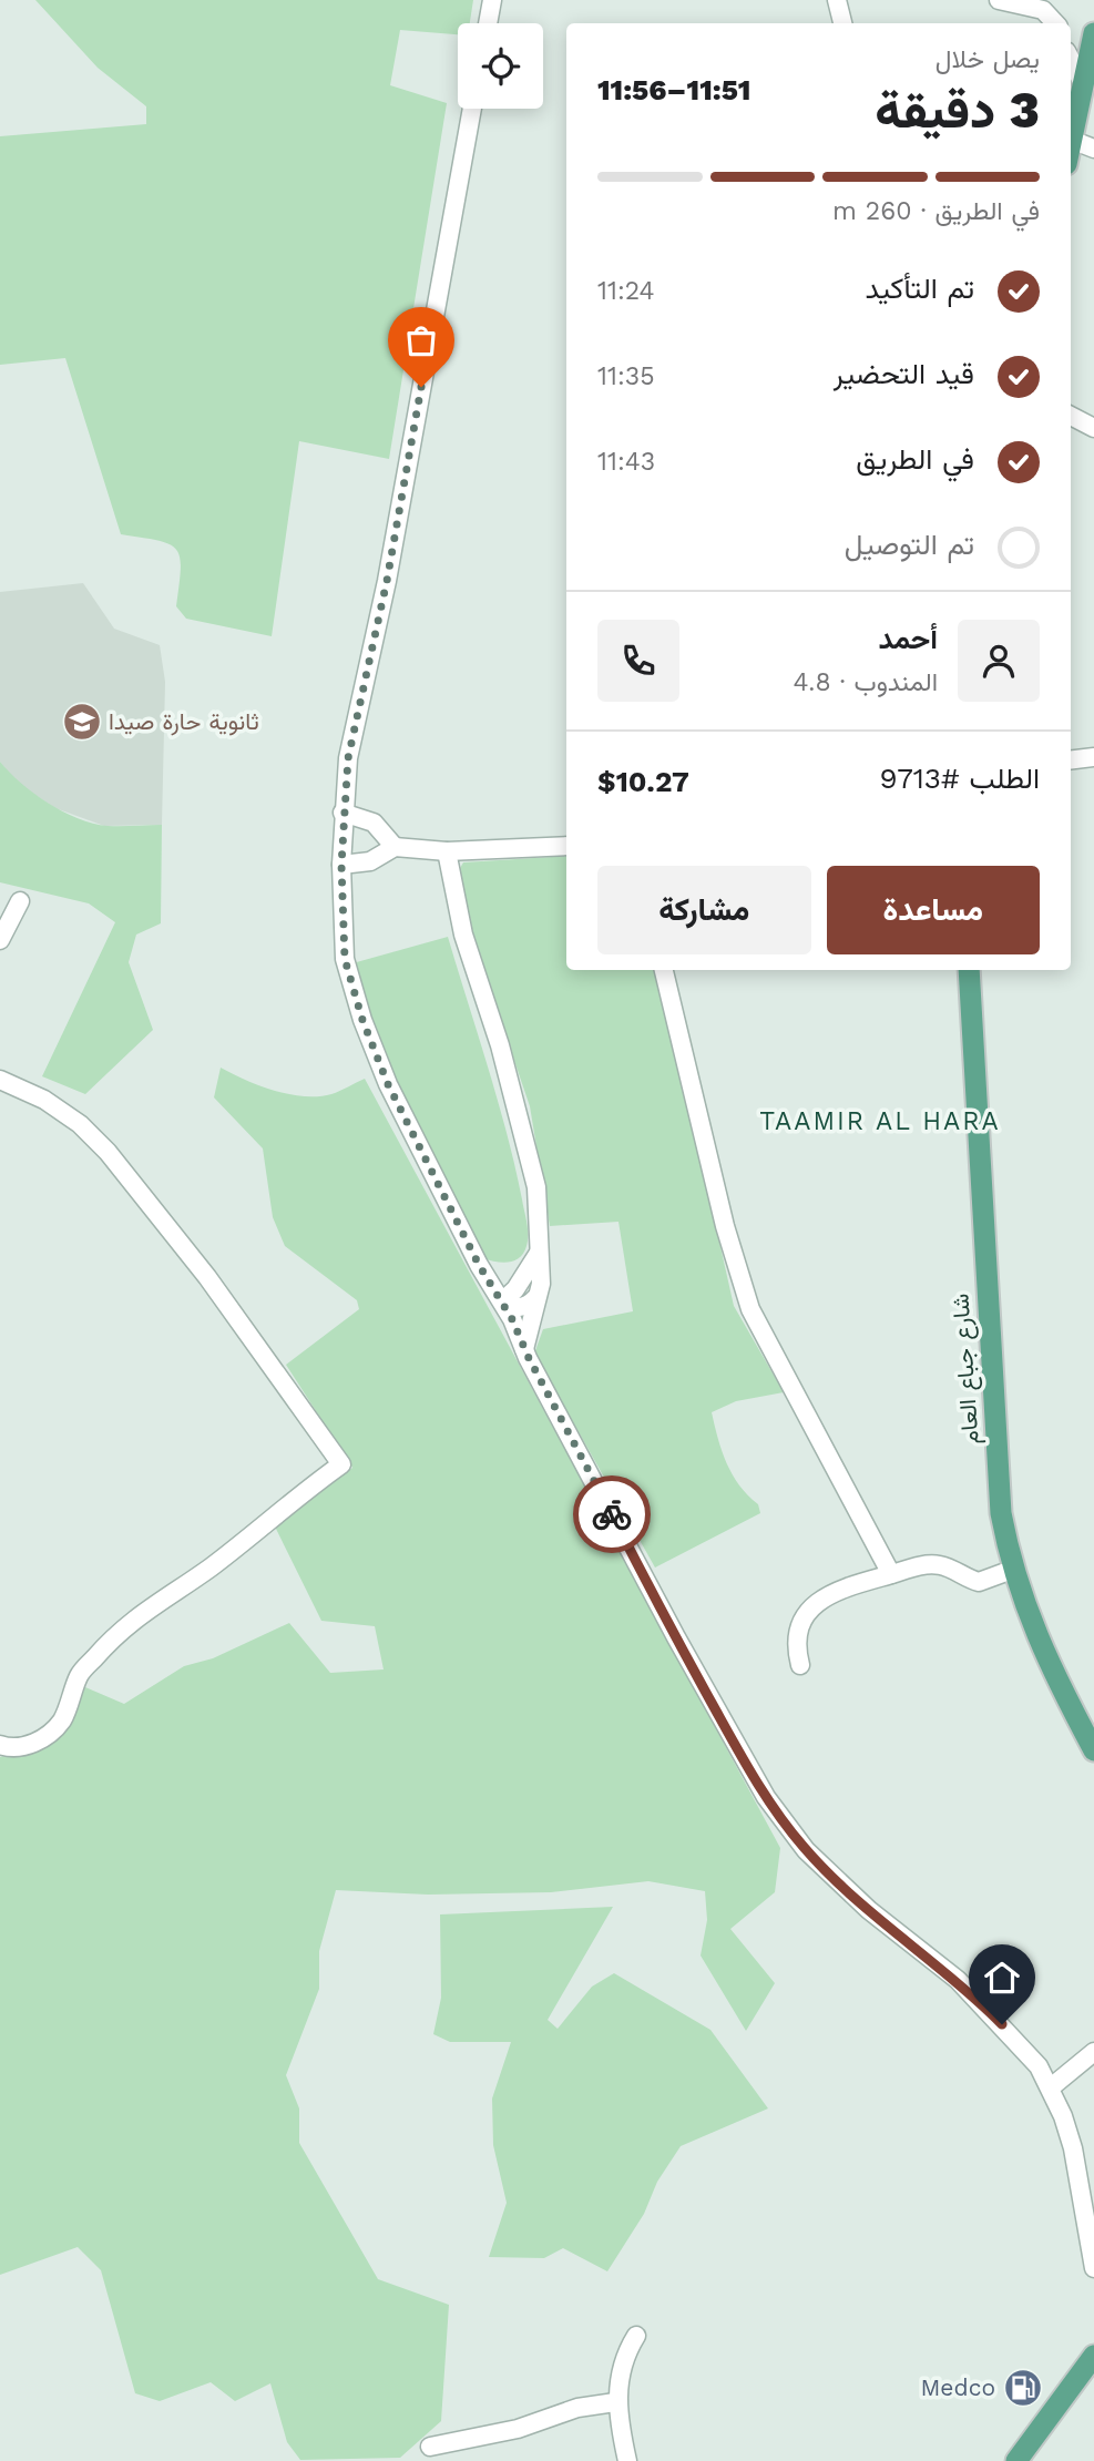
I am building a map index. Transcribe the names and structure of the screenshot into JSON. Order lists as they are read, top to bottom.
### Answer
{
  "streets": {
    "main road": ["شارع جباع العام"]
  },
  "districts": ["TAAMIR AL HARA"],
  "places": {
    "school or university": ["ثانوية حارة صيدا"],
    "fuel station": ["Medco"]
  },
  "page": {
    "heading": ["3 دقيقة", "يصل خلال", "11:51–11:56"],
    "panel": [
      "أحمد",
      "المندوب · 4.8",
      "الطلب #9713",
      "$10.27"
    ],
    "bar": "في الطريق · 260 m",
    "list": [
      ["تم التأكيد", "11:24"],
      ["قيد التحضير", "11:35"],
      ["في الطريق", "11:43"],
      "تم التوصيل"
    ],
    "buttons": ["مساعدة", "مشاركة"]
  }
}
